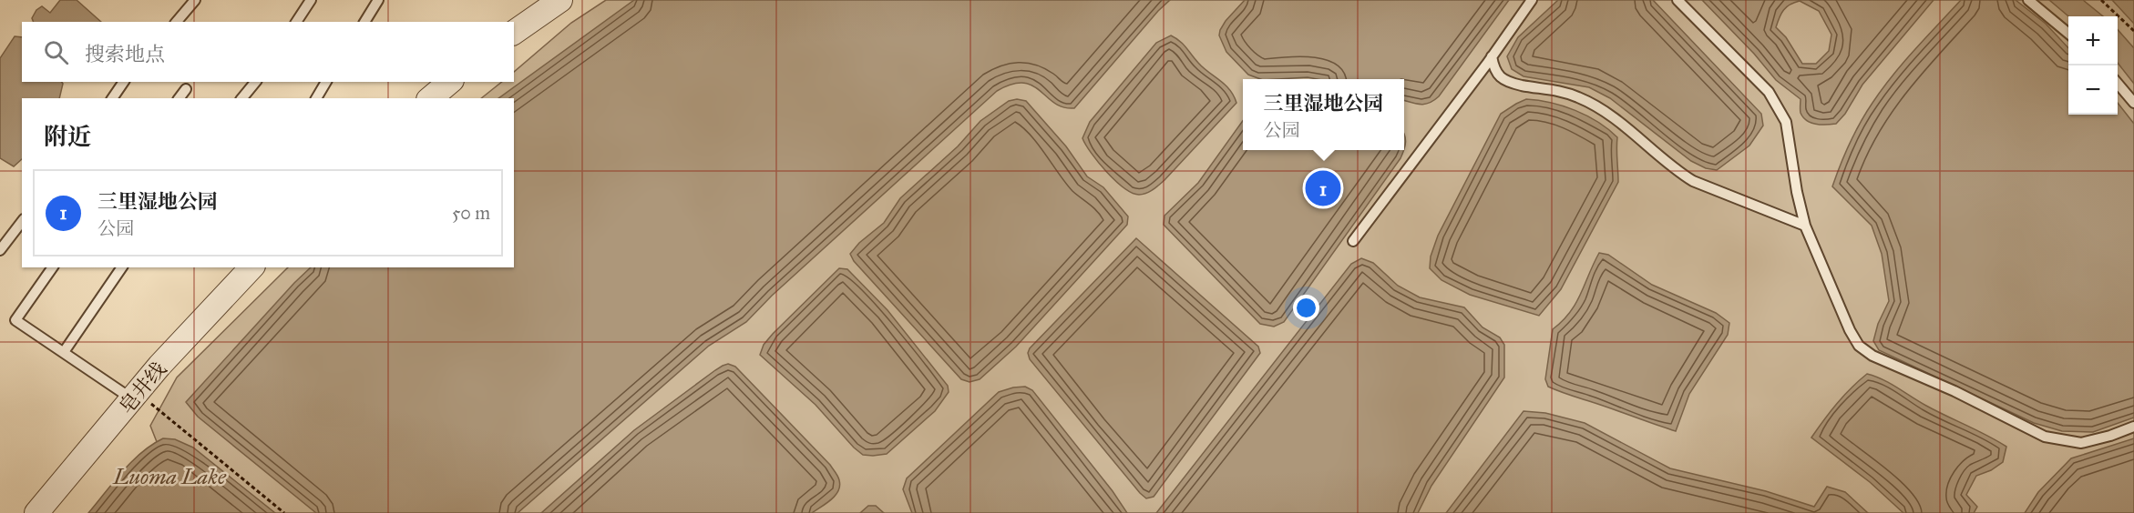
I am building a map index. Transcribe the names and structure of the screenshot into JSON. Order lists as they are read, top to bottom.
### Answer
{
  "streets": {
    "street": ["皂井线"]
  },
  "water": ["Luoma Lake"],
  "page": {
    "map_buttons": ["+", "−"],
    "search": "搜索地点",
    "popup": ["三里湿地公园", "公园"],
    "heading": "附近",
    "pins": "1",
    "list": [
      {
        "mark": "1",
        "name": "三里湿地公园",
        "note": "公园",
        "value": "50 m"
      }
    ]
  }
}
